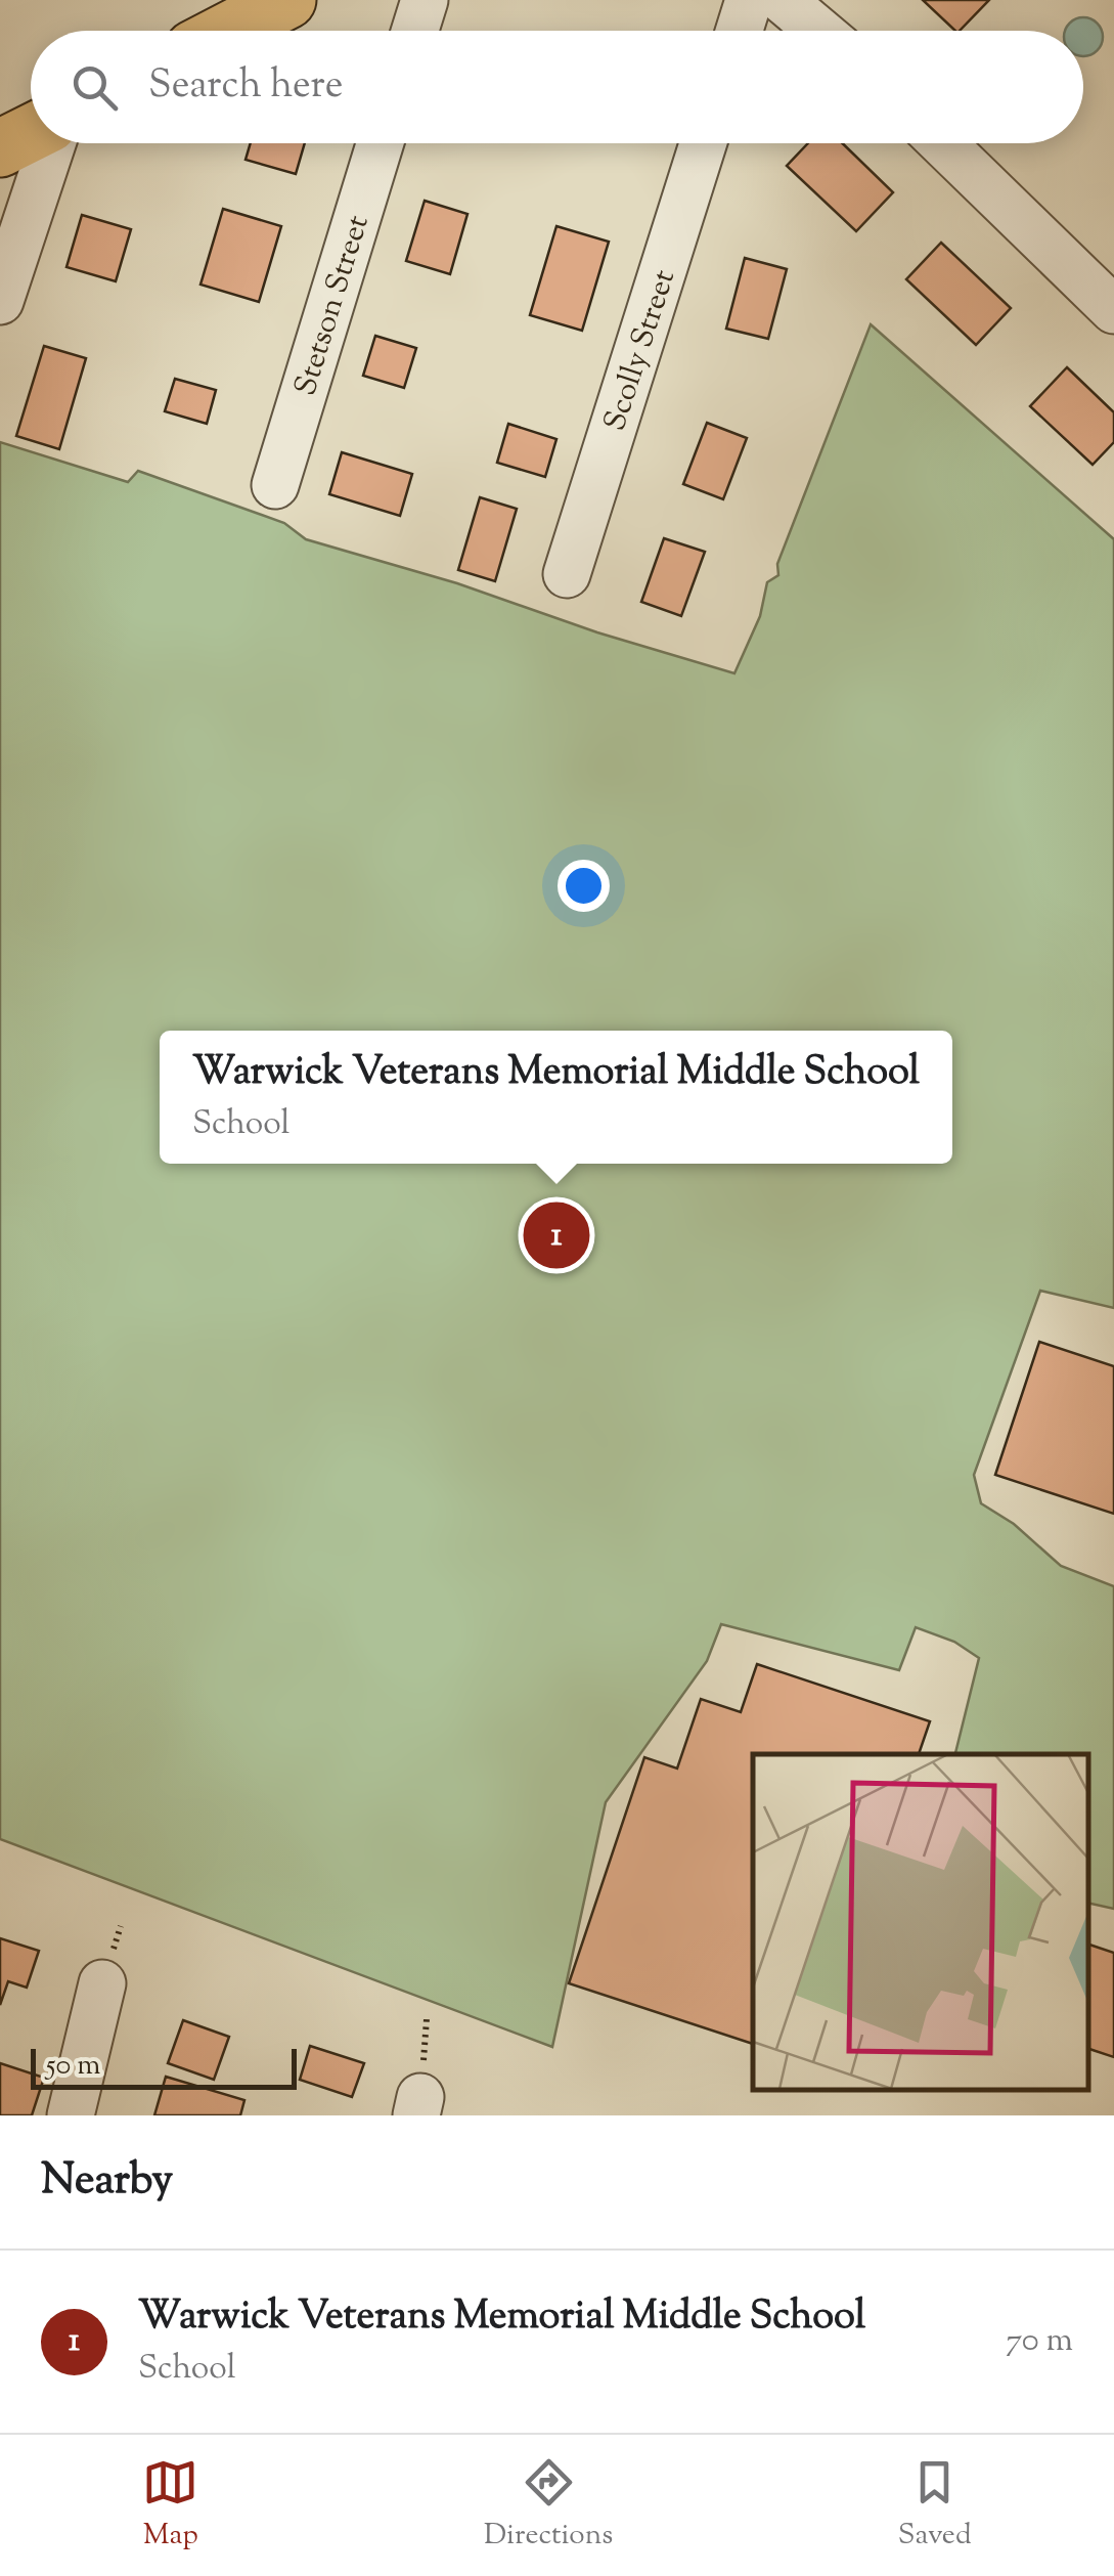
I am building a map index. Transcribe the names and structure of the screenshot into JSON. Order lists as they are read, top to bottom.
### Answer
{
  "streets": {
    "street": ["Stetson Street", "Scolly Street"]
  },
  "scale_bar": "50 m",
  "page": {
    "search": "Search here",
    "popup": ["Warwick Veterans Memorial Middle School", "School"],
    "pins": "1",
    "scale": "50 m",
    "heading": "Nearby",
    "list": [
      {
        "mark": "1",
        "name": "Warwick Veterans Memorial Middle School",
        "note": "School",
        "value": "70 m"
      }
    ],
    "nav": ["Map", "Directions", "Saved"]
  }
}
